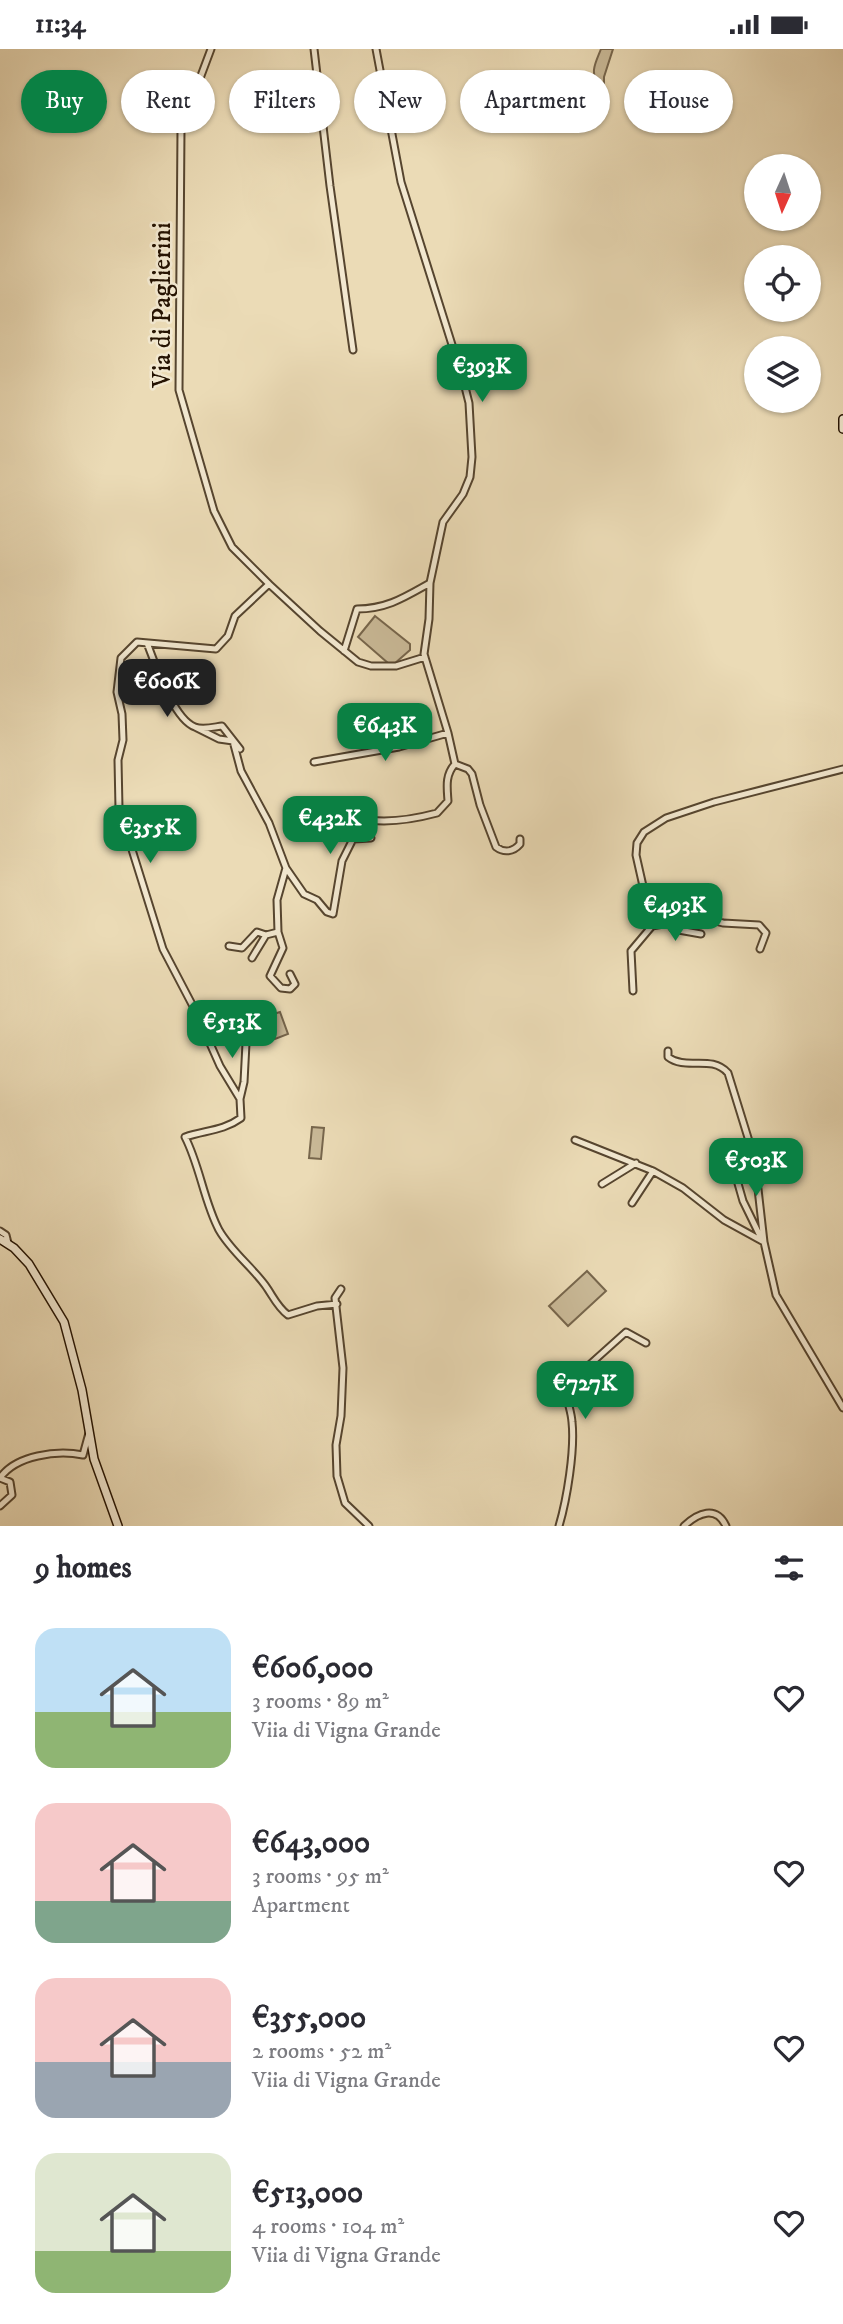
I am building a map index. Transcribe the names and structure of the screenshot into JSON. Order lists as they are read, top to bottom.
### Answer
{
  "streets": {
    "street": ["Via di Paglierini"]
  },
  "north": "bottom",
  "page": {
    "status": "11:34",
    "chip": [
      "Buy",
      "Rent",
      "Filters",
      "New",
      "Apartment",
      "House"
    ],
    "price": [
      "€393K",
      "€606K",
      "€643K",
      "€432K",
      "€355K",
      "€493K",
      "€513K",
      "€503K",
      "€727K"
    ],
    "heading": "9 homes",
    "list": [
      {
        "name": "€606,000",
        "note": "3 rooms · 89 m² · Viia di Vigna Grande"
      },
      {
        "name": "€643,000",
        "note": "3 rooms · 95 m² · Apartment"
      },
      {
        "name": "€355,000",
        "note": "2 rooms · 52 m² · Viia di Vigna Grande"
      },
      {
        "name": "€513,000",
        "note": "4 rooms · 104 m² · Viia di Vigna Grande"
      }
    ]
  }
}
